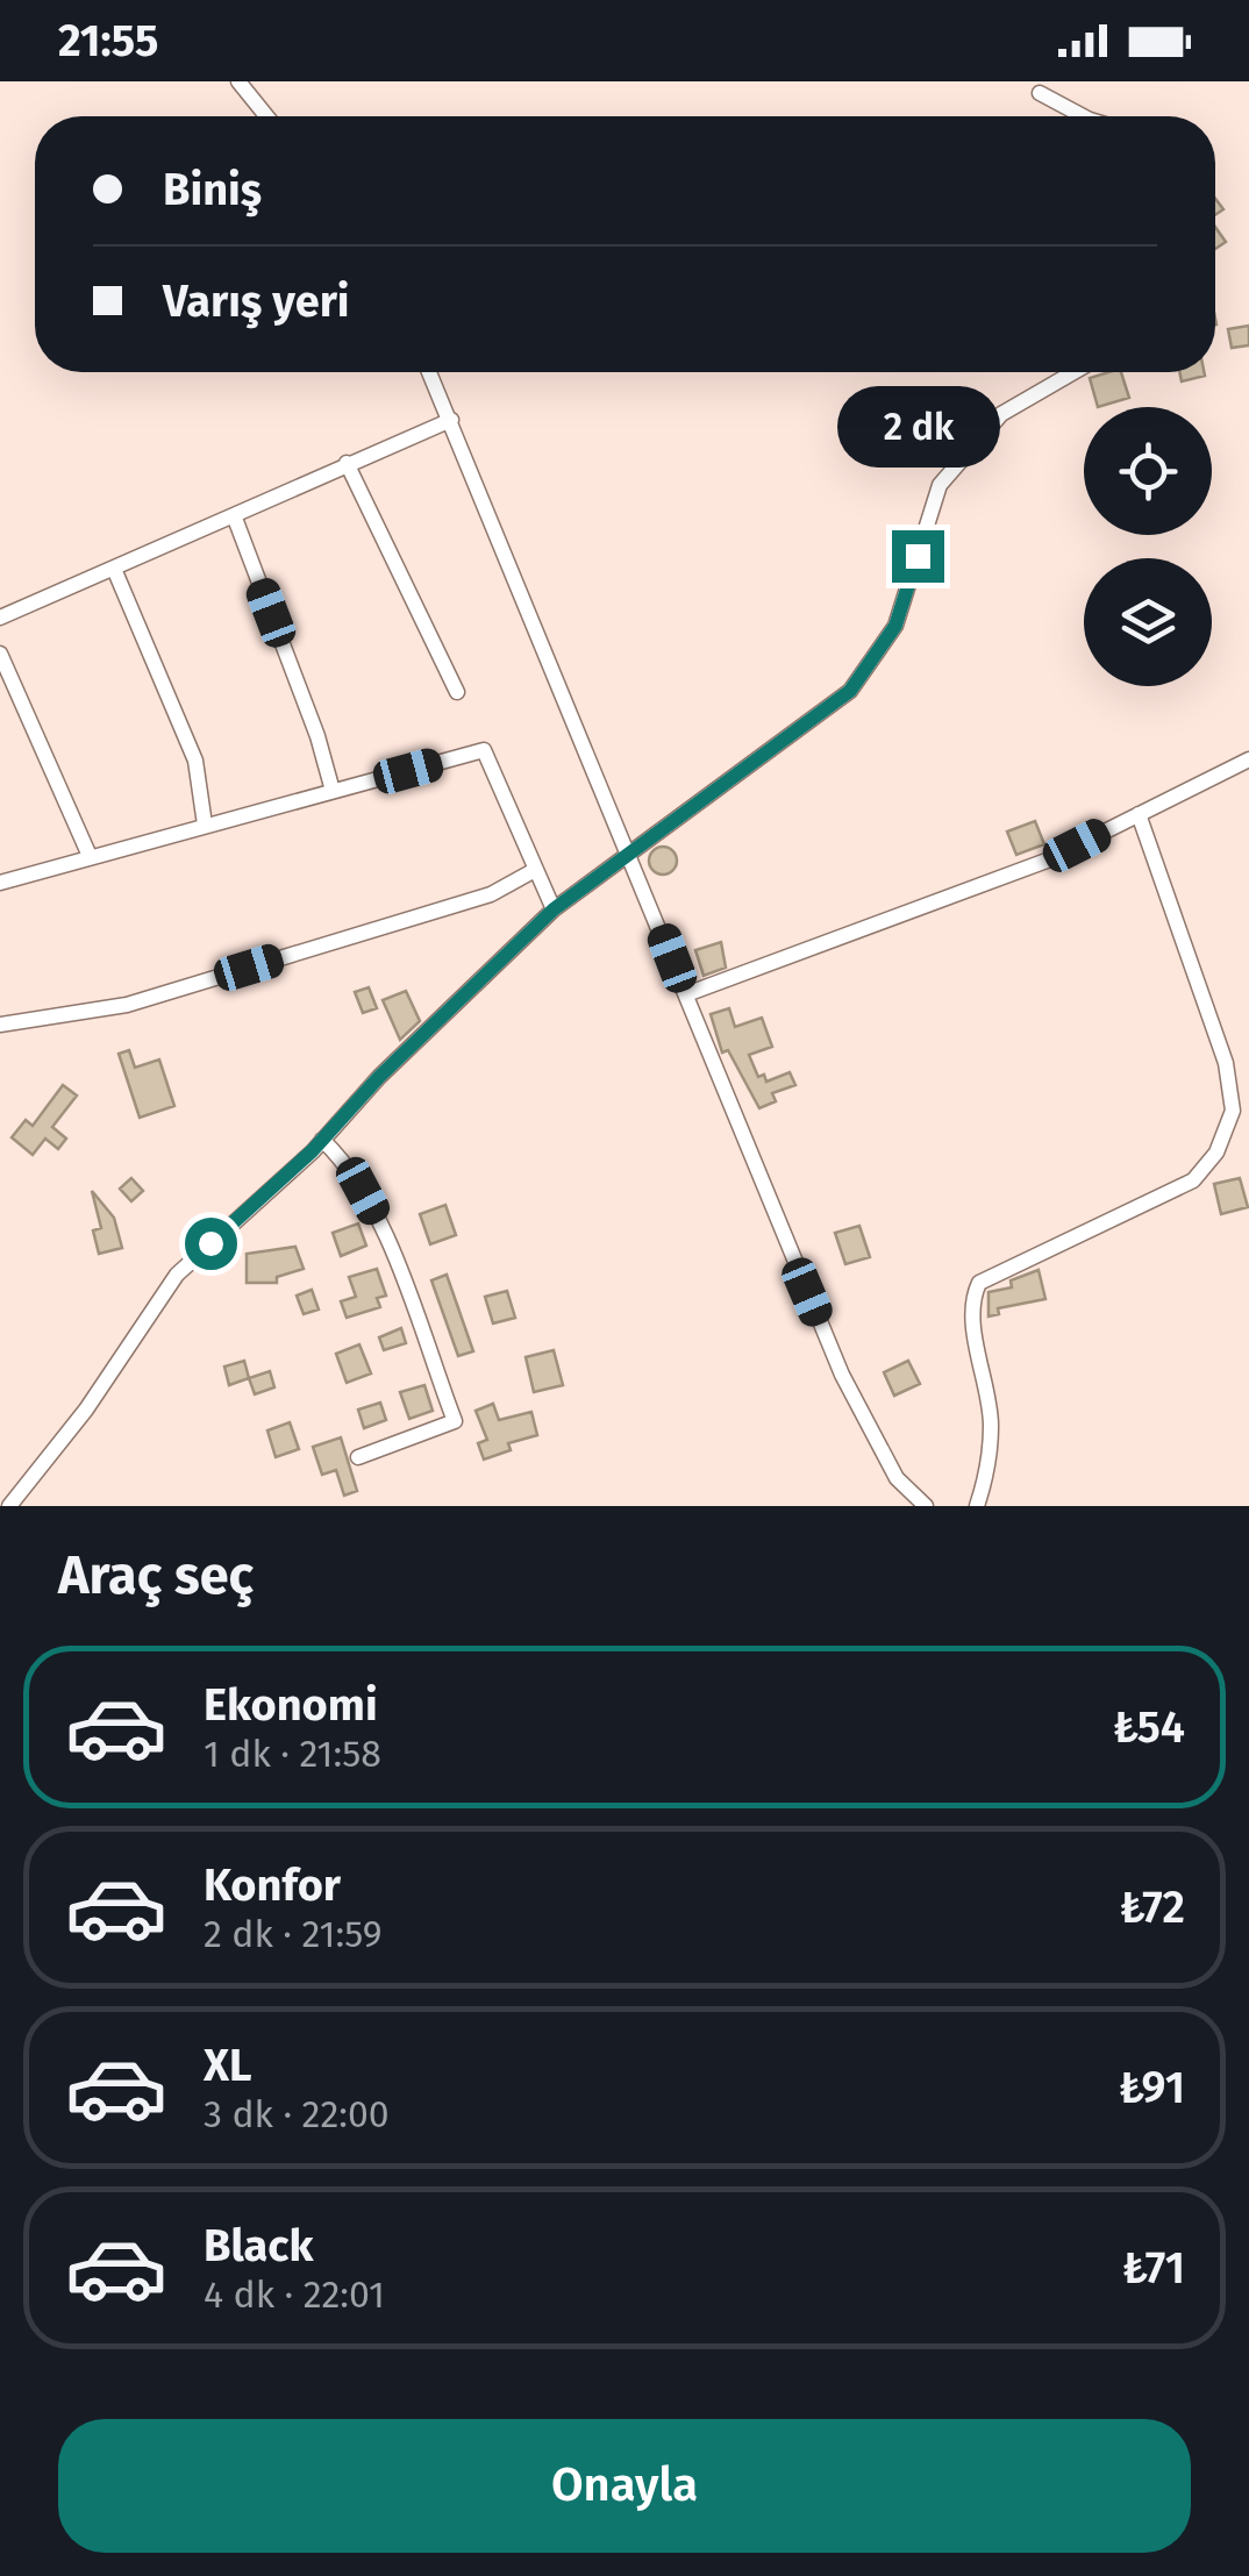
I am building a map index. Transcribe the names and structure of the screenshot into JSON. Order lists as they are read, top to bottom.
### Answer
{
  "page": {
    "status": "21:55",
    "banner": ["Biniş", "Varış yeri"],
    "bubble": "2 dk",
    "heading": "Araç seç",
    "list": [
      {
        "name": "Ekonomi",
        "note": "1 dk · 21:58",
        "value": "₺54"
      },
      {
        "name": "Konfor",
        "note": "2 dk · 21:59",
        "value": "₺72"
      },
      {
        "name": "XL",
        "note": "3 dk · 22:00",
        "value": "₺91"
      },
      {
        "name": "Black",
        "note": "4 dk · 22:01",
        "value": "₺71"
      }
    ],
    "buttons": "Onayla"
  }
}
